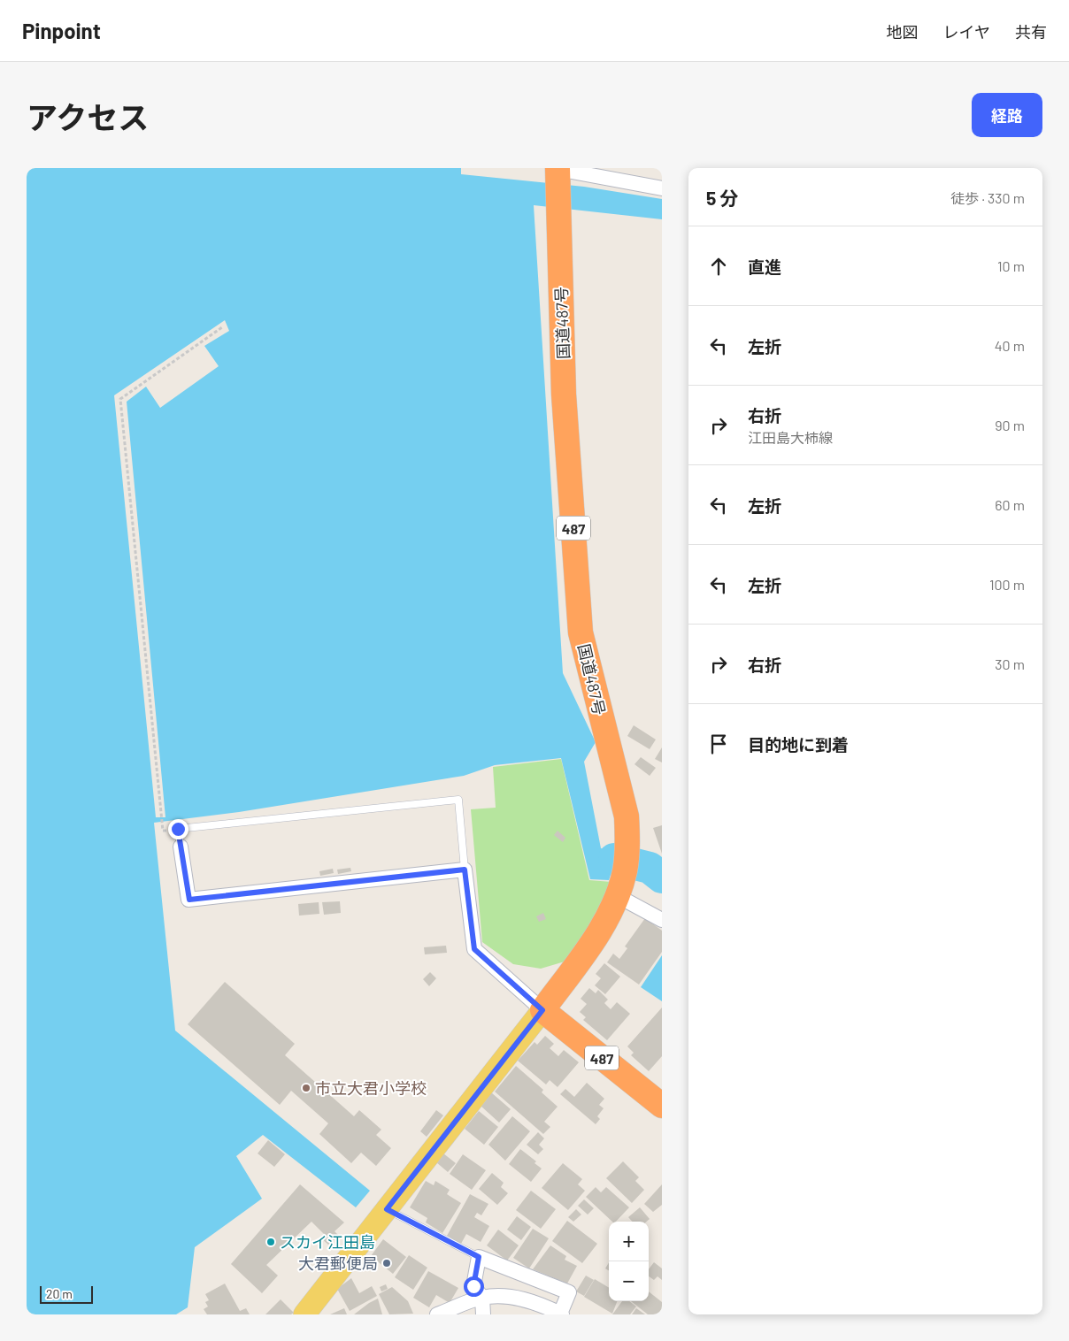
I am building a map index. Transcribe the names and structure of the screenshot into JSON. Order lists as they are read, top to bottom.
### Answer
{
  "streets": {
    "highway": ["国道487号", "487"]
  },
  "crossings": [
    ["国道487号", "487"]
  ],
  "places": ["市立大君小学校", "スカイ江田島", "大君郵便局"],
  "scale_bar": "20 m",
  "page": {
    "header": "Pinpoint",
    "nav": ["地図", "レイヤ", "共有"],
    "title": "アクセス",
    "buttons": "経路",
    "heading": ["5 分", "徒歩 · 330 m"],
    "list": [
      ["直進", "10 m"],
      ["左折", "40 m"],
      ["右折", "江田島大柿線", "90 m"],
      ["左折", "60 m"],
      ["左折", "100 m"],
      ["右折", "30 m"],
      "目的地に到着"
    ],
    "map_buttons": ["+", "−"],
    "scale": "20 m"
  }
}
